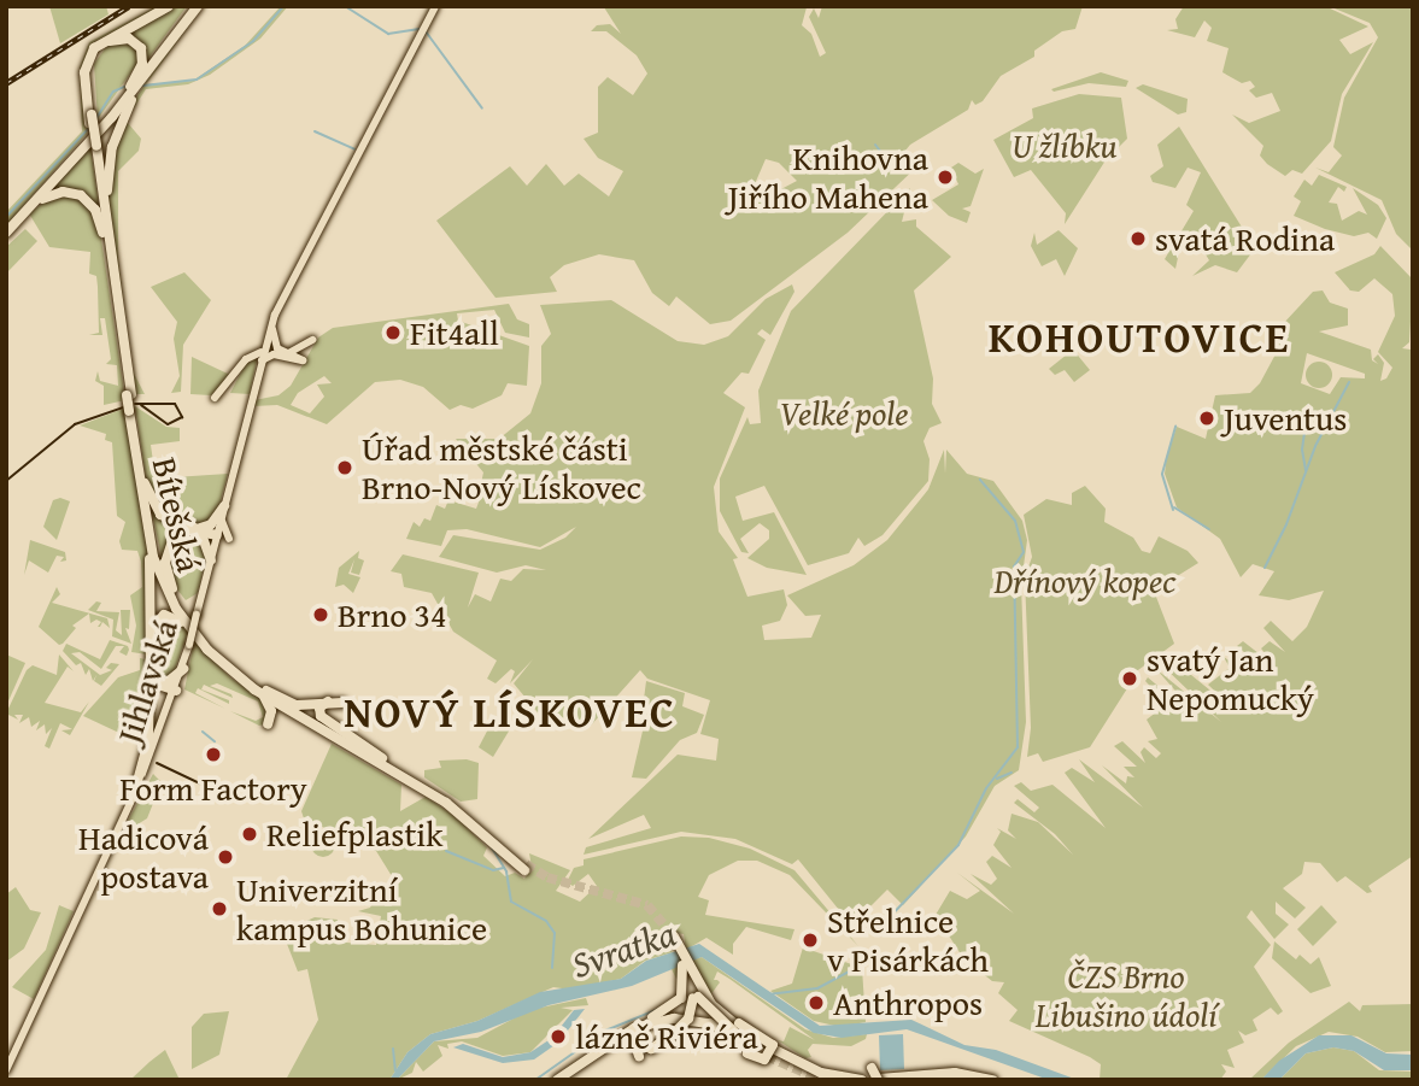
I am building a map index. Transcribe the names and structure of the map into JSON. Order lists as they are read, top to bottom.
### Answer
{
  "streets": {
    "highway": ["Bítešská"],
    "main road": ["Jihlavská"]
  },
  "crossings": [
    ["Bítešská", "Jihlavská"]
  ],
  "districts": ["KOHOUTOVICE", "NOVÝ LÍSKOVEC"],
  "water": ["Svratka"],
  "parks": [
    "U žlíbku",
    "Velké pole",
    "Dřínový kopec",
    "ČZS Brno Libušino údolí"
  ],
  "places": [
    "Knihovna Jiřího Mahena",
    "svatá Rodina",
    "Fit4all",
    "Juventus",
    "Úřad městské části Brno-Nový Lískovec",
    "Brno 34",
    "svatý Jan Nepomucký",
    "Form Factory",
    "Reliefplastik",
    "Hadicová postava",
    "Univerzitní kampus Bohunice",
    "Střelnice v Pisárkách",
    "Anthropos",
    "lázně Riviéra"
  ]
}
